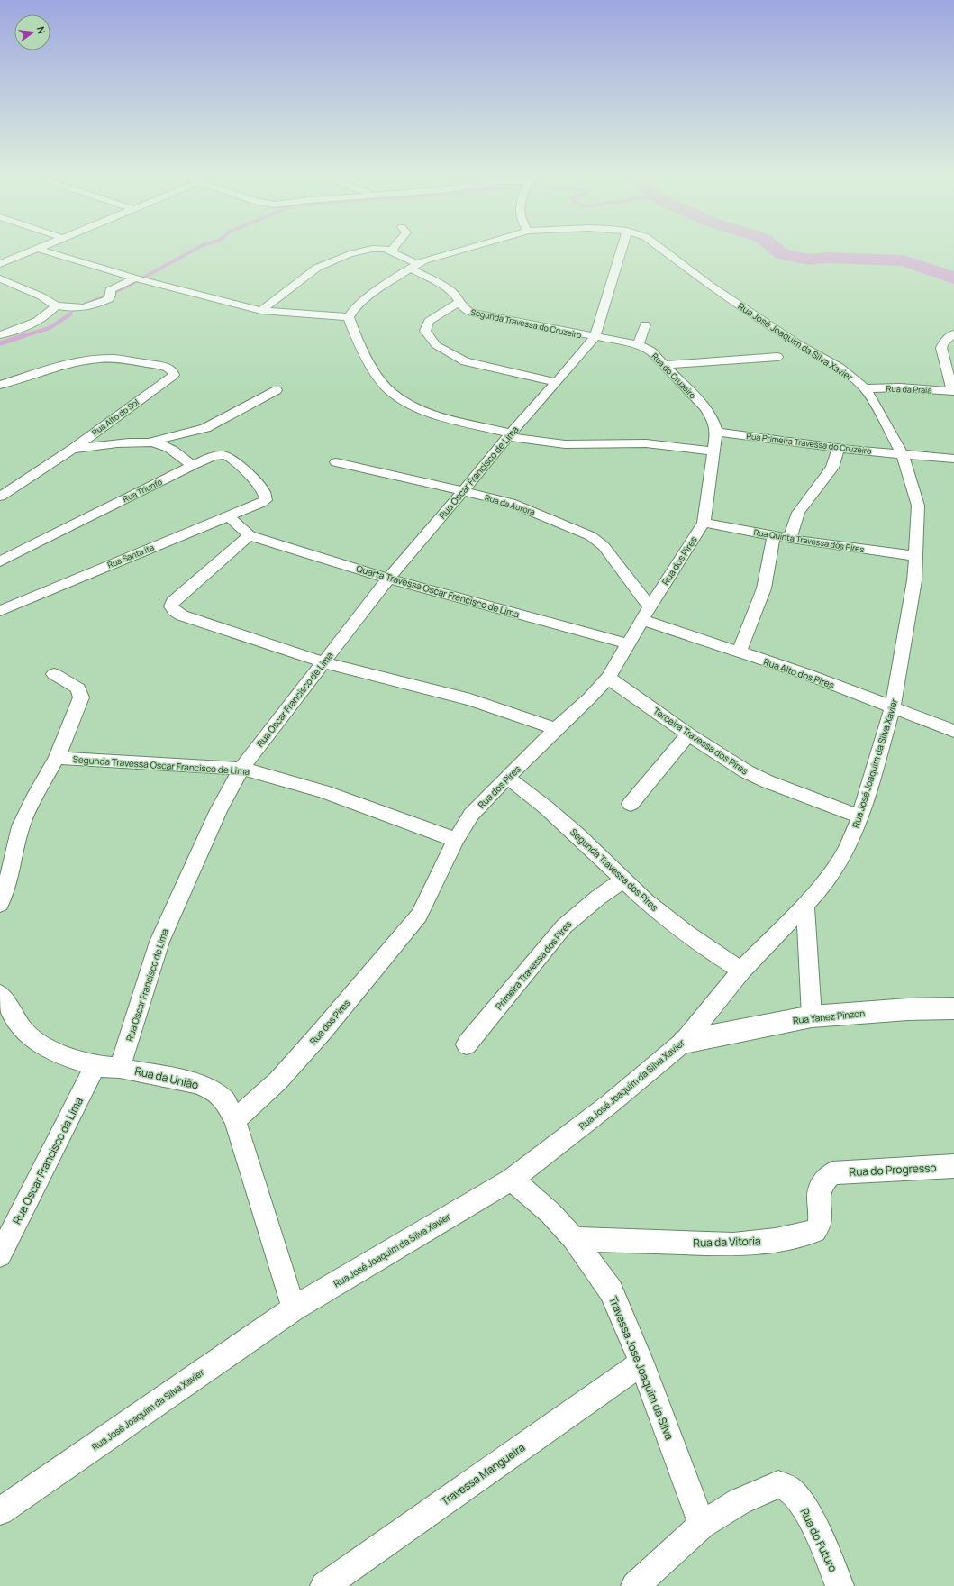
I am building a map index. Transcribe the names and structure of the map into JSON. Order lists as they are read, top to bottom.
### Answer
{
  "streets": {
    "street": [
      "Segunda Travessa do Cruzeiro",
      "Rua José Joaquim da Silva Xavier",
      "Rua do Cruzeiro",
      "Rua da Praia",
      "Rua Alto do Sol",
      "Rua Primeira Travessa do Cruzeiro",
      "Rua Oscar Francisco de Lima",
      "Rua Triunfo",
      "Rua da Aurora",
      "Rua Quinta Travessa dos Pires",
      "Rua Santa ita",
      "Rua dos Pires",
      "Quarta Travessa Oscar Francisco de Lima",
      "Rua Alto dos Pires",
      "Terceira Travessa dos Pires",
      "Segunda Travessa Oscar Francisco de Lima",
      "Segunda Travessa dos Pires",
      "Primeira Travessa dos Pires",
      "Rua Yanez Pinzon",
      "Rua da União",
      "Rua Oscar Francisco da Lima",
      "Rua do Progresso",
      "Rua da Vitoria",
      "Travessa Jose Joaquim da Silva",
      "Travessa Mangueira",
      "Rua do Futuro"
    ]
  },
  "crossings": [
    ["Segunda Travessa do Cruzeiro", "Rua José Joaquim da Silva Xavier"],
    ["Segunda Travessa do Cruzeiro", "Rua do Cruzeiro"],
    ["Segunda Travessa do Cruzeiro", "Rua Oscar Francisco de Lima"],
    ["Rua José Joaquim da Silva Xavier", "Rua da Praia"],
    ["Rua José Joaquim da Silva Xavier", "Rua Primeira Travessa do Cruzeiro"],
    ["Rua José Joaquim da Silva Xavier", "Rua Quinta Travessa dos Pires"],
    ["Rua José Joaquim da Silva Xavier", "Rua Alto dos Pires"],
    ["Rua José Joaquim da Silva Xavier", "Terceira Travessa dos Pires"],
    ["Rua José Joaquim da Silva Xavier", "Segunda Travessa dos Pires"],
    ["Rua José Joaquim da Silva Xavier", "Rua Yanez Pinzon"],
    ["Rua José Joaquim da Silva Xavier", "Rua da União"],
    ["Rua José Joaquim da Silva Xavier", "Travessa Jose Joaquim da Silva"],
    ["Rua do Cruzeiro", "Rua Primeira Travessa do Cruzeiro"],
    ["Rua do Cruzeiro", "Rua Oscar Francisco de Lima"],
    ["Rua do Cruzeiro", "Rua dos Pires"],
    ["Rua Primeira Travessa do Cruzeiro", "Rua dos Pires"],
    ["Rua Oscar Francisco de Lima", "Rua da Aurora"],
    ["Rua Oscar Francisco de Lima", "Quarta Travessa Oscar Francisco de Lima"],
    ["Rua Oscar Francisco de Lima", "Segunda Travessa Oscar Francisco de Lima"],
    ["Rua Oscar Francisco de Lima", "Rua da União"],
    ["Rua Triunfo", "Rua Santa ita"],
    ["Rua da Aurora", "Rua dos Pires"],
    ["Rua da Aurora", "Rua Alto dos Pires"],
    ["Rua Quinta Travessa dos Pires", "Rua dos Pires"],
    ["Rua dos Pires", "Quarta Travessa Oscar Francisco de Lima"],
    ["Rua dos Pires", "Rua Alto dos Pires"],
    ["Rua dos Pires", "Terceira Travessa dos Pires"],
    ["Rua dos Pires", "Segunda Travessa Oscar Francisco de Lima"],
    ["Rua dos Pires", "Segunda Travessa dos Pires"],
    ["Rua dos Pires", "Rua da União"],
    ["Segunda Travessa dos Pires", "Primeira Travessa dos Pires"],
    ["Rua da União", "Rua Oscar Francisco da Lima"],
    ["Rua do Progresso", "Rua da Vitoria"],
    ["Rua da Vitoria", "Travessa Jose Joaquim da Silva"],
    ["Travessa Jose Joaquim da Silva", "Travessa Mangueira"],
    ["Travessa Jose Joaquim da Silva", "Rua do Futuro"]
  ],
  "north": "right"
}
